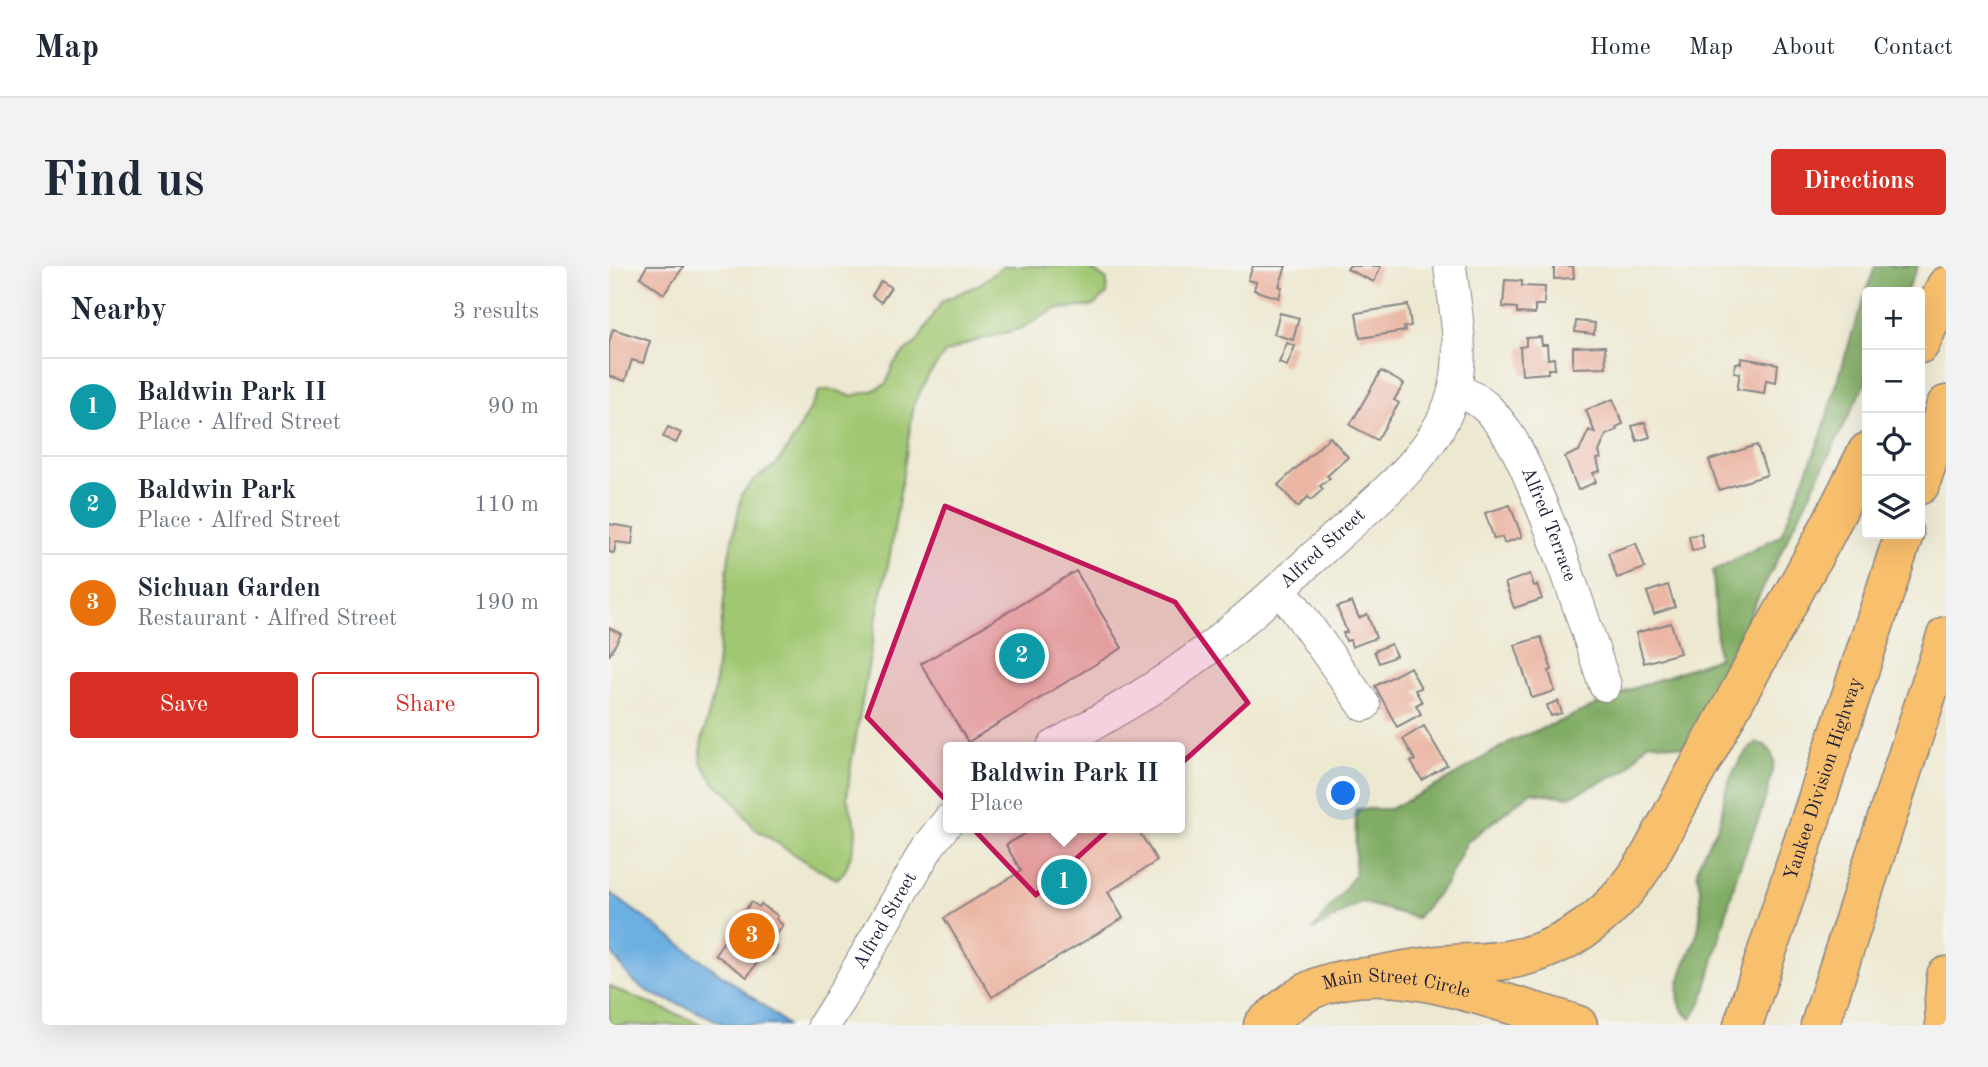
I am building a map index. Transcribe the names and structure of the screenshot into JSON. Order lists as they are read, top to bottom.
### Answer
{
  "streets": {
    "main road": ["Yankee Division Highway", "Main Street Circle"],
    "street": ["Alfred Terrace", "Alfred Street"]
  },
  "crossings": [
    ["Alfred Terrace", "Alfred Street"]
  ],
  "page": {
    "header": "Map",
    "nav": [
      "Home",
      "Map",
      "About",
      "Contact"
    ],
    "buttons": [
      "Directions",
      ["Save", "Share"]
    ],
    "title": "Find us",
    "heading": ["Nearby", "3 results"],
    "map_buttons": ["+", "−"],
    "list": [
      {
        "mark": "1",
        "name": "Baldwin Park II",
        "note": "Place · Alfred Street",
        "value": "90 m"
      },
      {
        "mark": "2",
        "name": "Baldwin Park",
        "note": "Place · Alfred Street",
        "value": "110 m"
      },
      {
        "mark": "3",
        "name": "Sichuan Garden",
        "note": "Restaurant · Alfred Street",
        "value": "190 m"
      }
    ],
    "pins": ["2", "1", "3"],
    "popup": ["Baldwin Park II", "Place"]
  }
}
